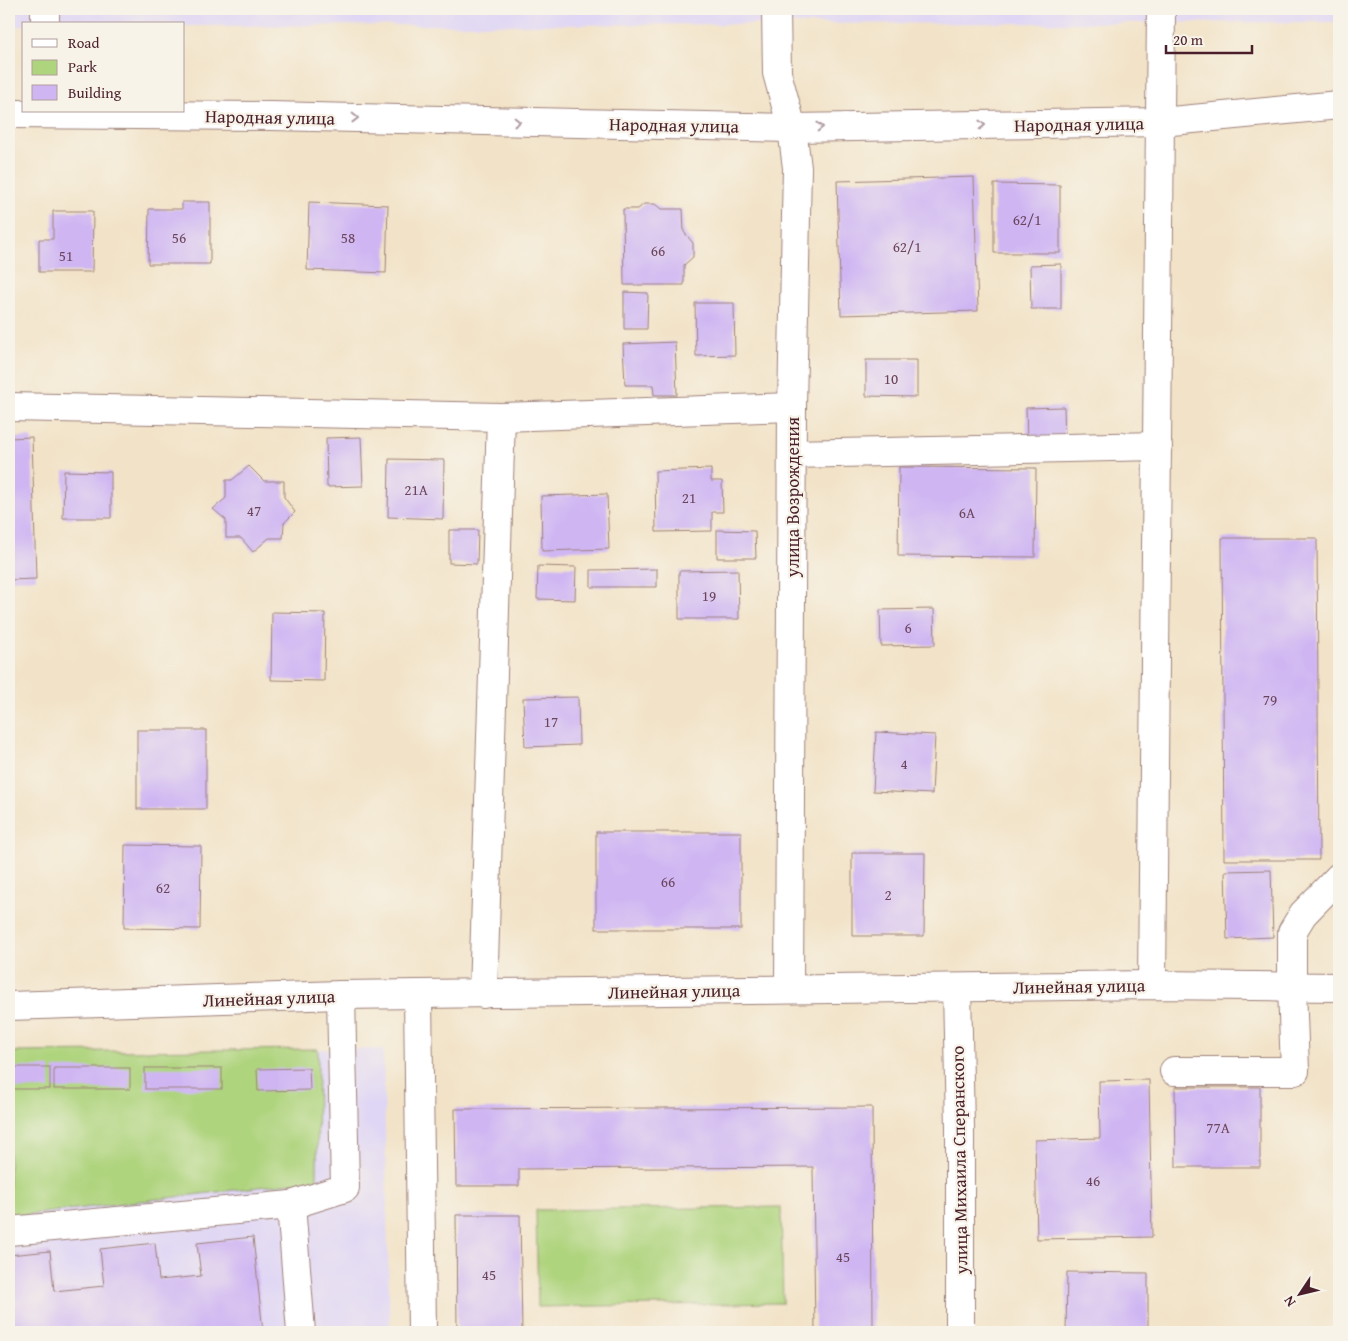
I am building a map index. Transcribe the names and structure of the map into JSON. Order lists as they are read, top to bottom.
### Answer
{
  "streets": {
    "street": [
      "Народная улица",
      "улица Возрождения",
      "Линейная улица",
      "улица Михаила Сперанского"
    ]
  },
  "crossings": [
    ["Народная улица", "улица Возрождения"],
    ["улица Возрождения", "Линейная улица"],
    ["Линейная улица", "улица Михаила Сперанского"]
  ],
  "one_way": ["Народная улица"],
  "house_numbers": [
    "62/1",
    "56",
    "58",
    "62/1",
    "66",
    "51",
    "10",
    "21А",
    "21",
    "47",
    "6А",
    "19",
    "6",
    "79",
    "17",
    "4",
    "66",
    "62",
    "2",
    "77А",
    "46",
    "45",
    "45"
  ],
  "legend": ["Road", "Park", "Building"],
  "scale_bar": "20 m",
  "north": "bottom left"
}
